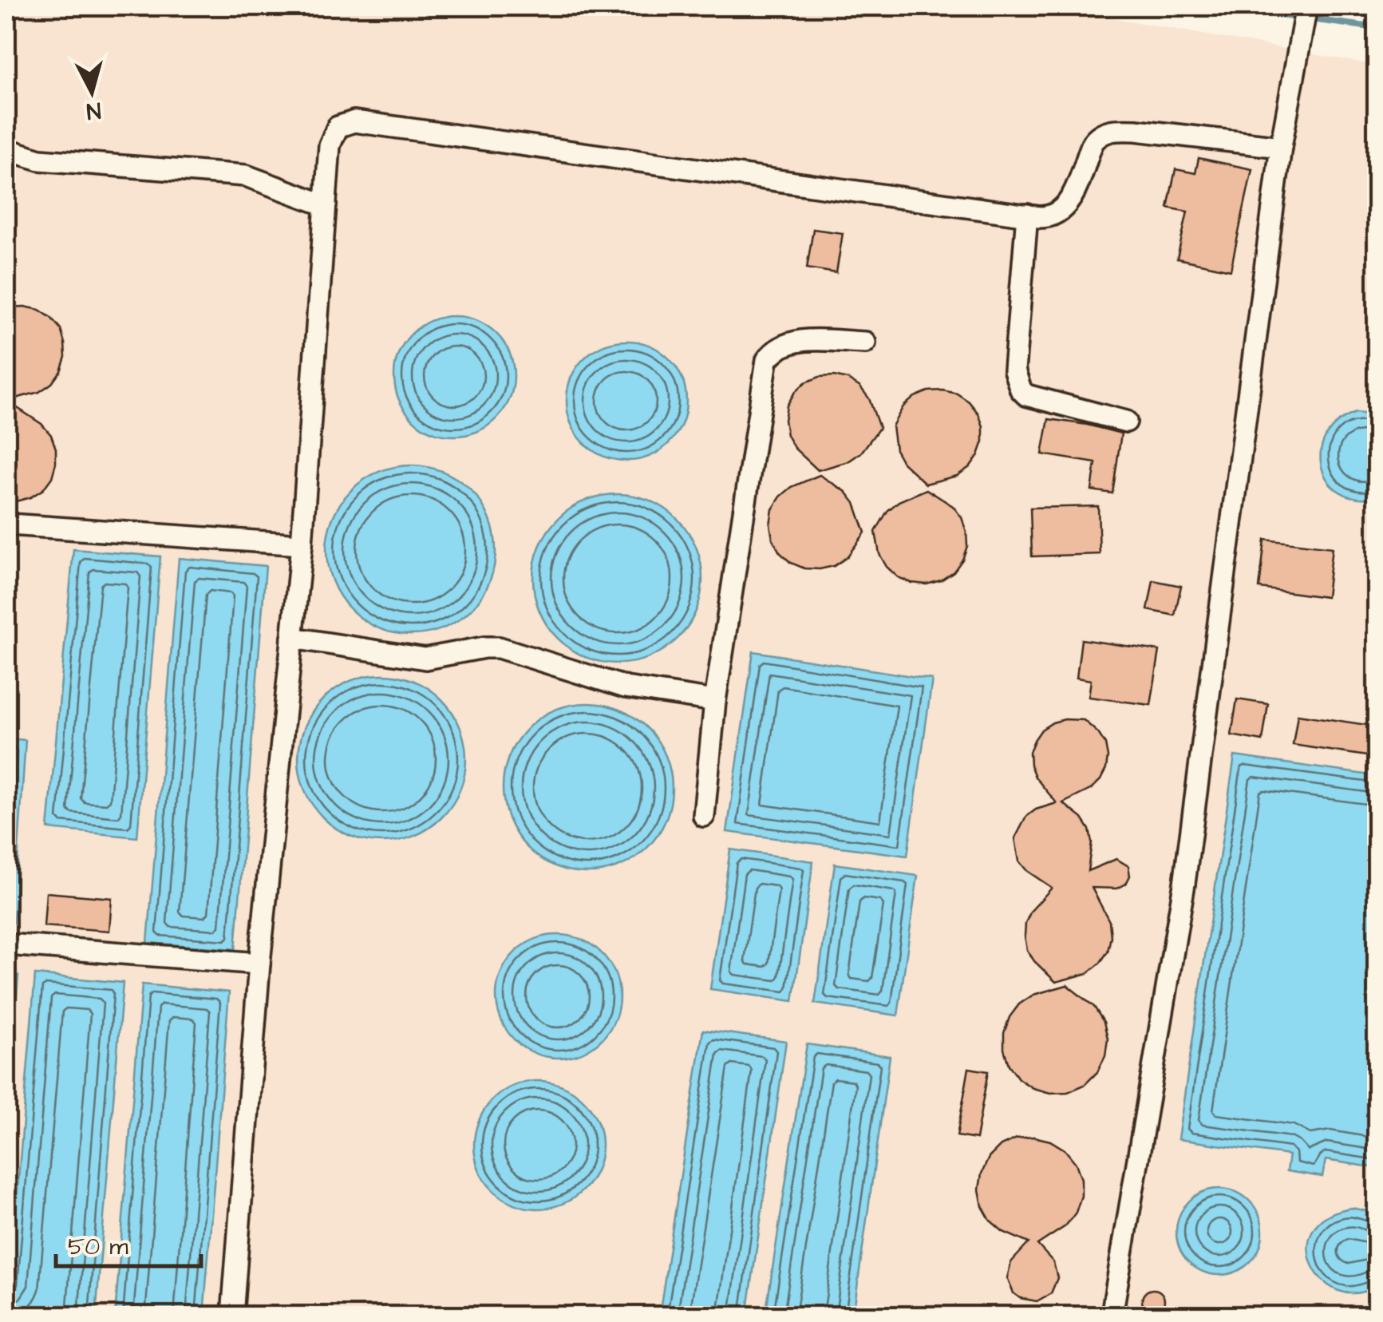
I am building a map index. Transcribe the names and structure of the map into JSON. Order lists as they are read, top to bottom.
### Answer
{
  "scale_bar": "50 m",
  "north": "bottom"
}
